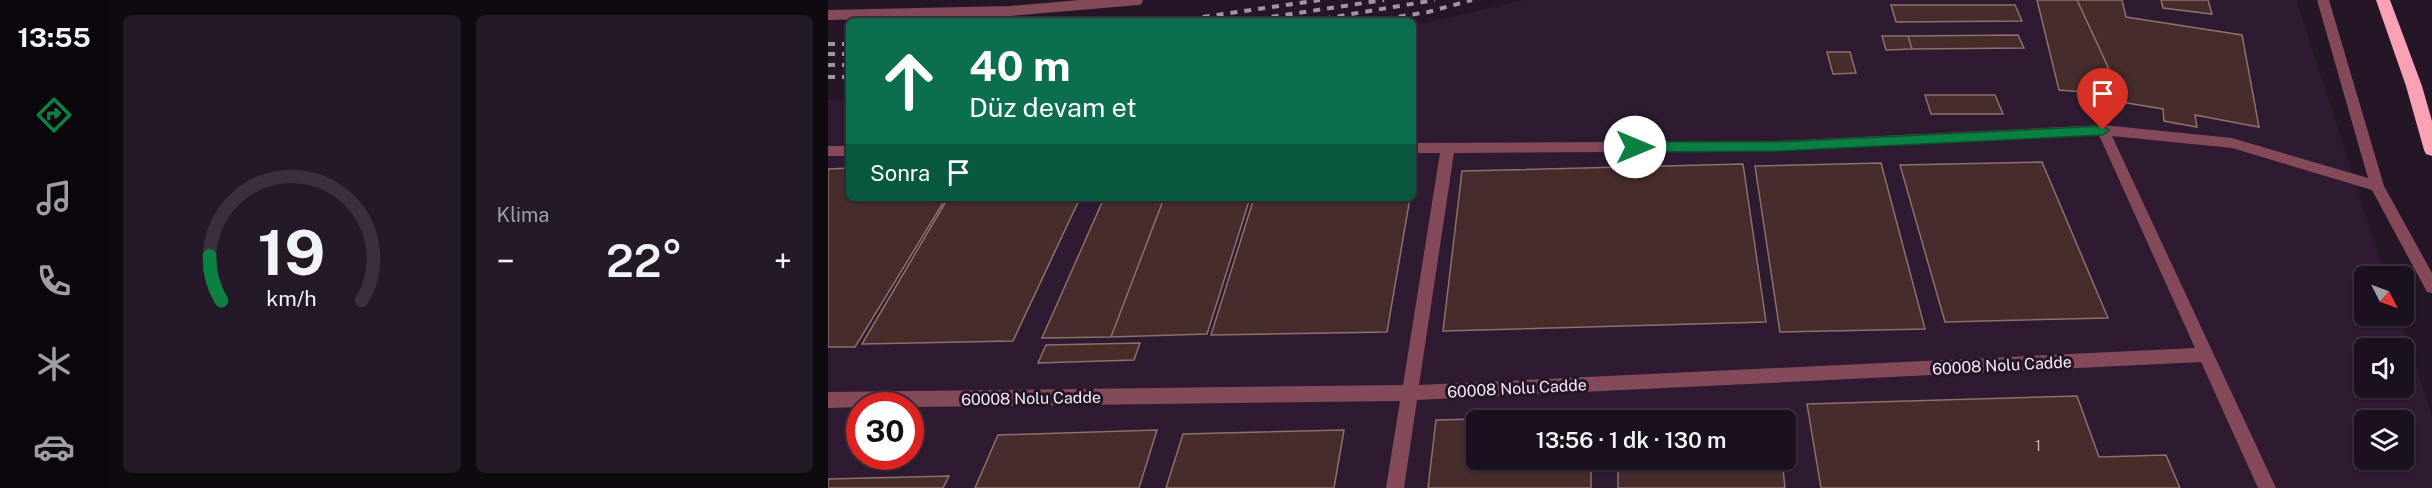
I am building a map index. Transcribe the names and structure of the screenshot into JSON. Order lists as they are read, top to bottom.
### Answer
{
  "streets": {
    "street": ["60008 Nolu Cadde"]
  },
  "house_numbers": ["1"],
  "north": "bottom right",
  "page": {
    "tabs": "13:55",
    "tile": "Klima",
    "turn": ["40 m", "Düz devam et"],
    "then": "Sonra",
    "heat": ["−", "22°", "+"],
    "limit": "30",
    "trip": "13:56 · 1 dk · 130 m",
    "gauge": ["19", "km/h"]
  }
}
